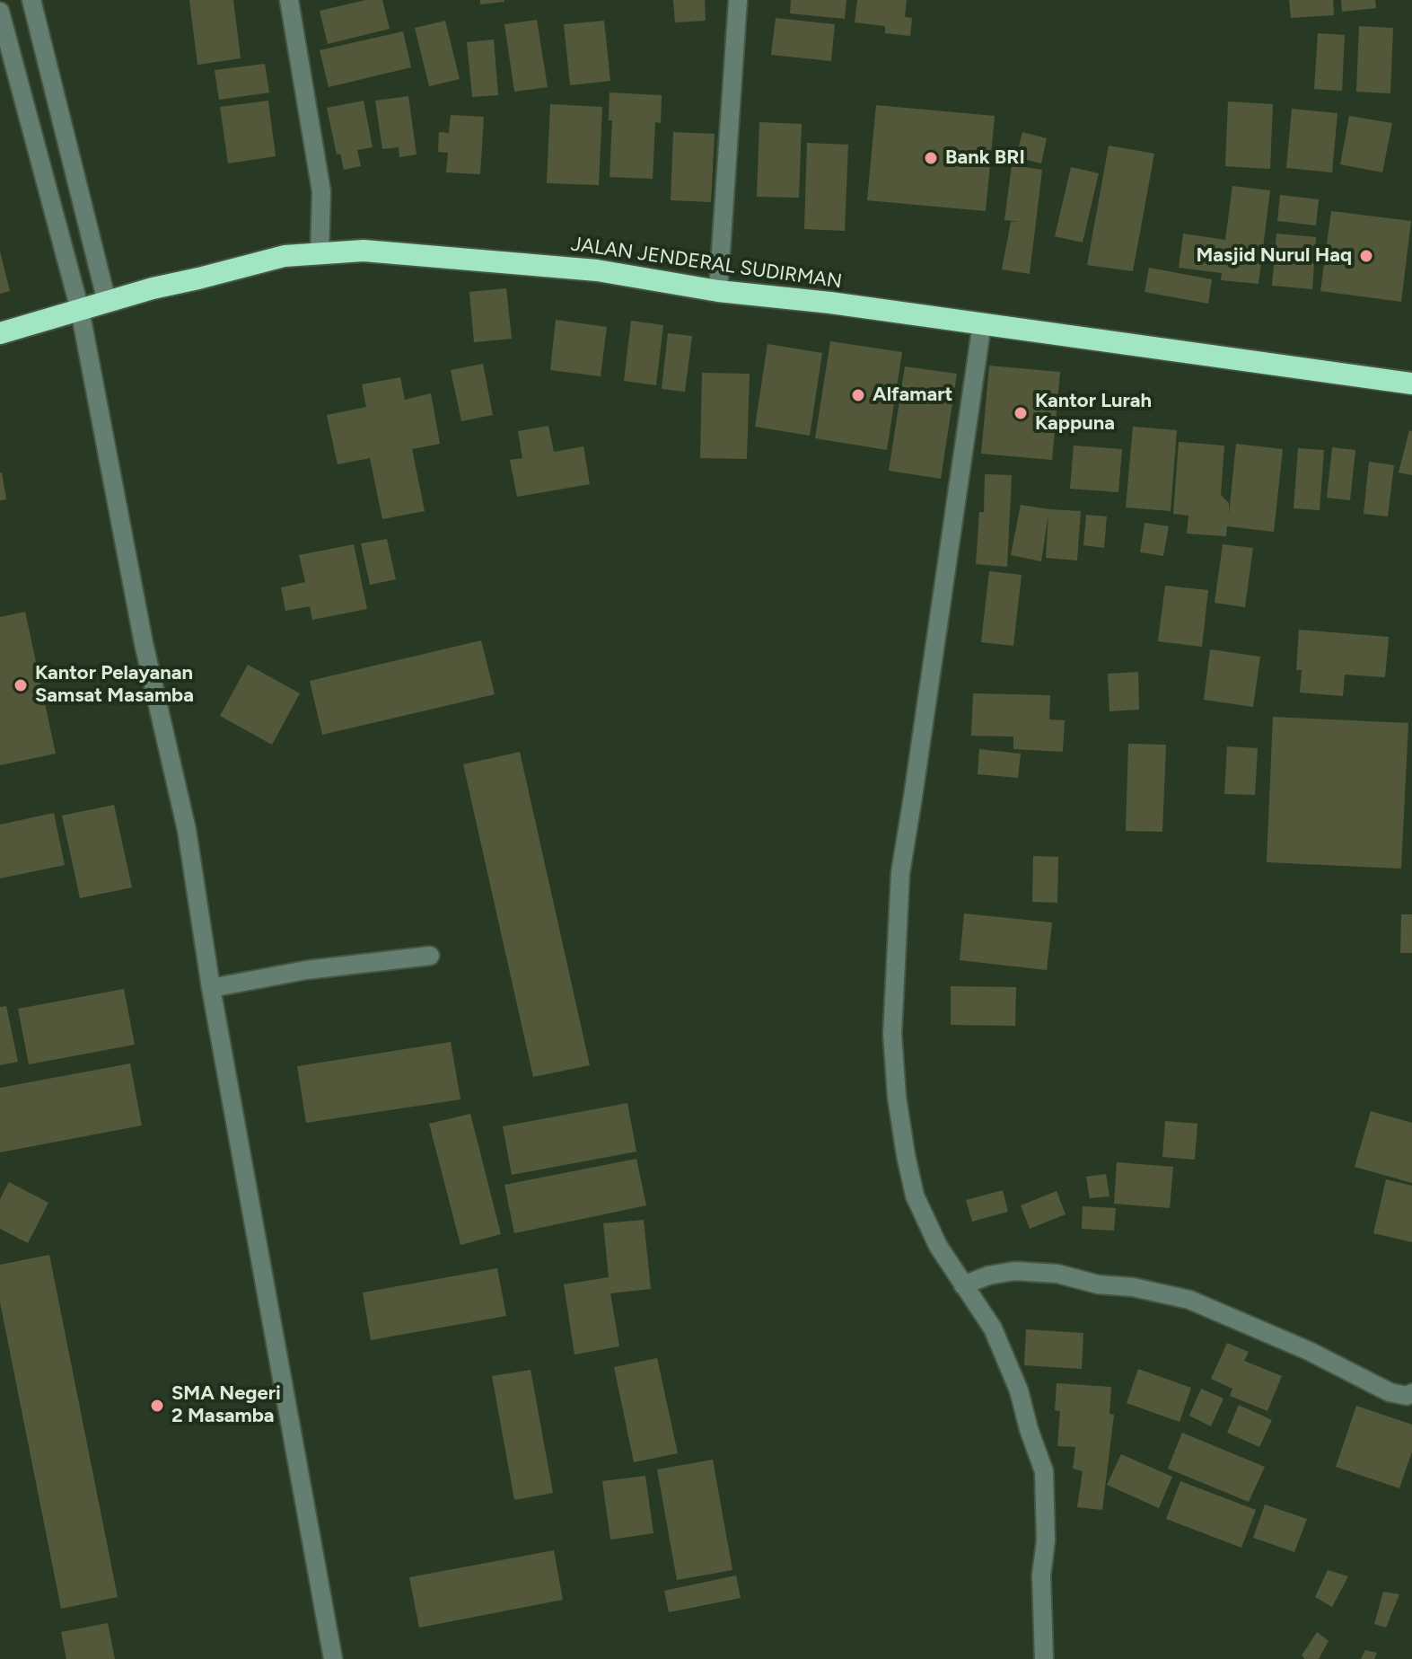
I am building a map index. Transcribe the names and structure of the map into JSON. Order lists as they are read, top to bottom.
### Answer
{
  "streets": {
    "highway": ["JALAN JENDERAL SUDIRMAN"]
  },
  "places": [
    "Bank BRI",
    "Masjid Nurul Haq",
    "Alfamart",
    "Kantor Lurah Kappuna",
    "Kantor Pelayanan Samsat Masamba",
    "SMA Negeri 2 Masamba"
  ]
}
